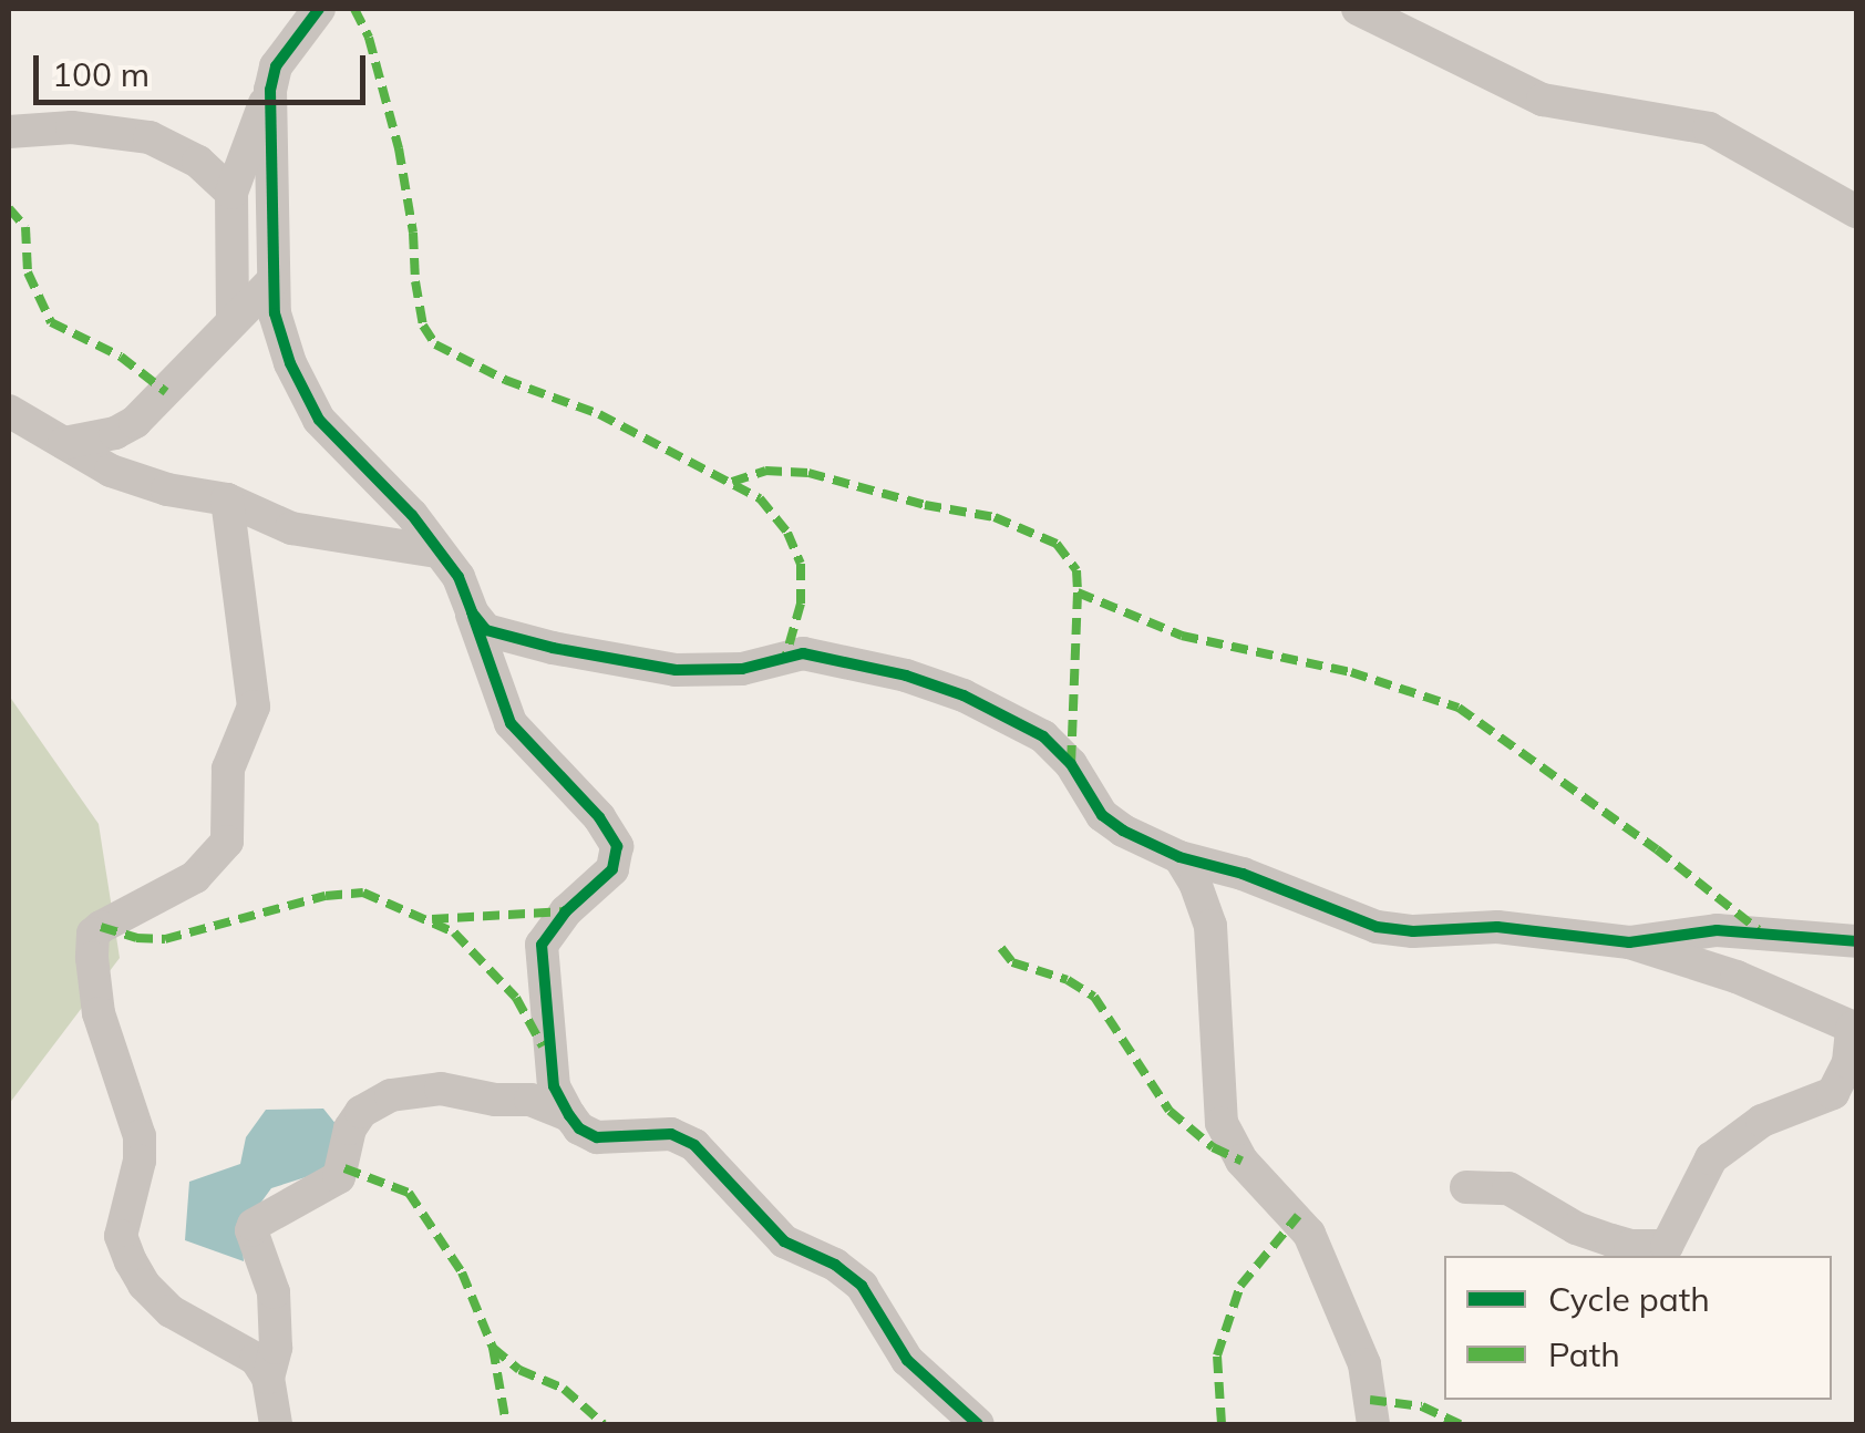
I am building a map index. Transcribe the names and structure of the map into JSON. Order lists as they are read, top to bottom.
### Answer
{
  "legend": ["Cycle path", "Path"],
  "scale_bar": "100 m"
}
